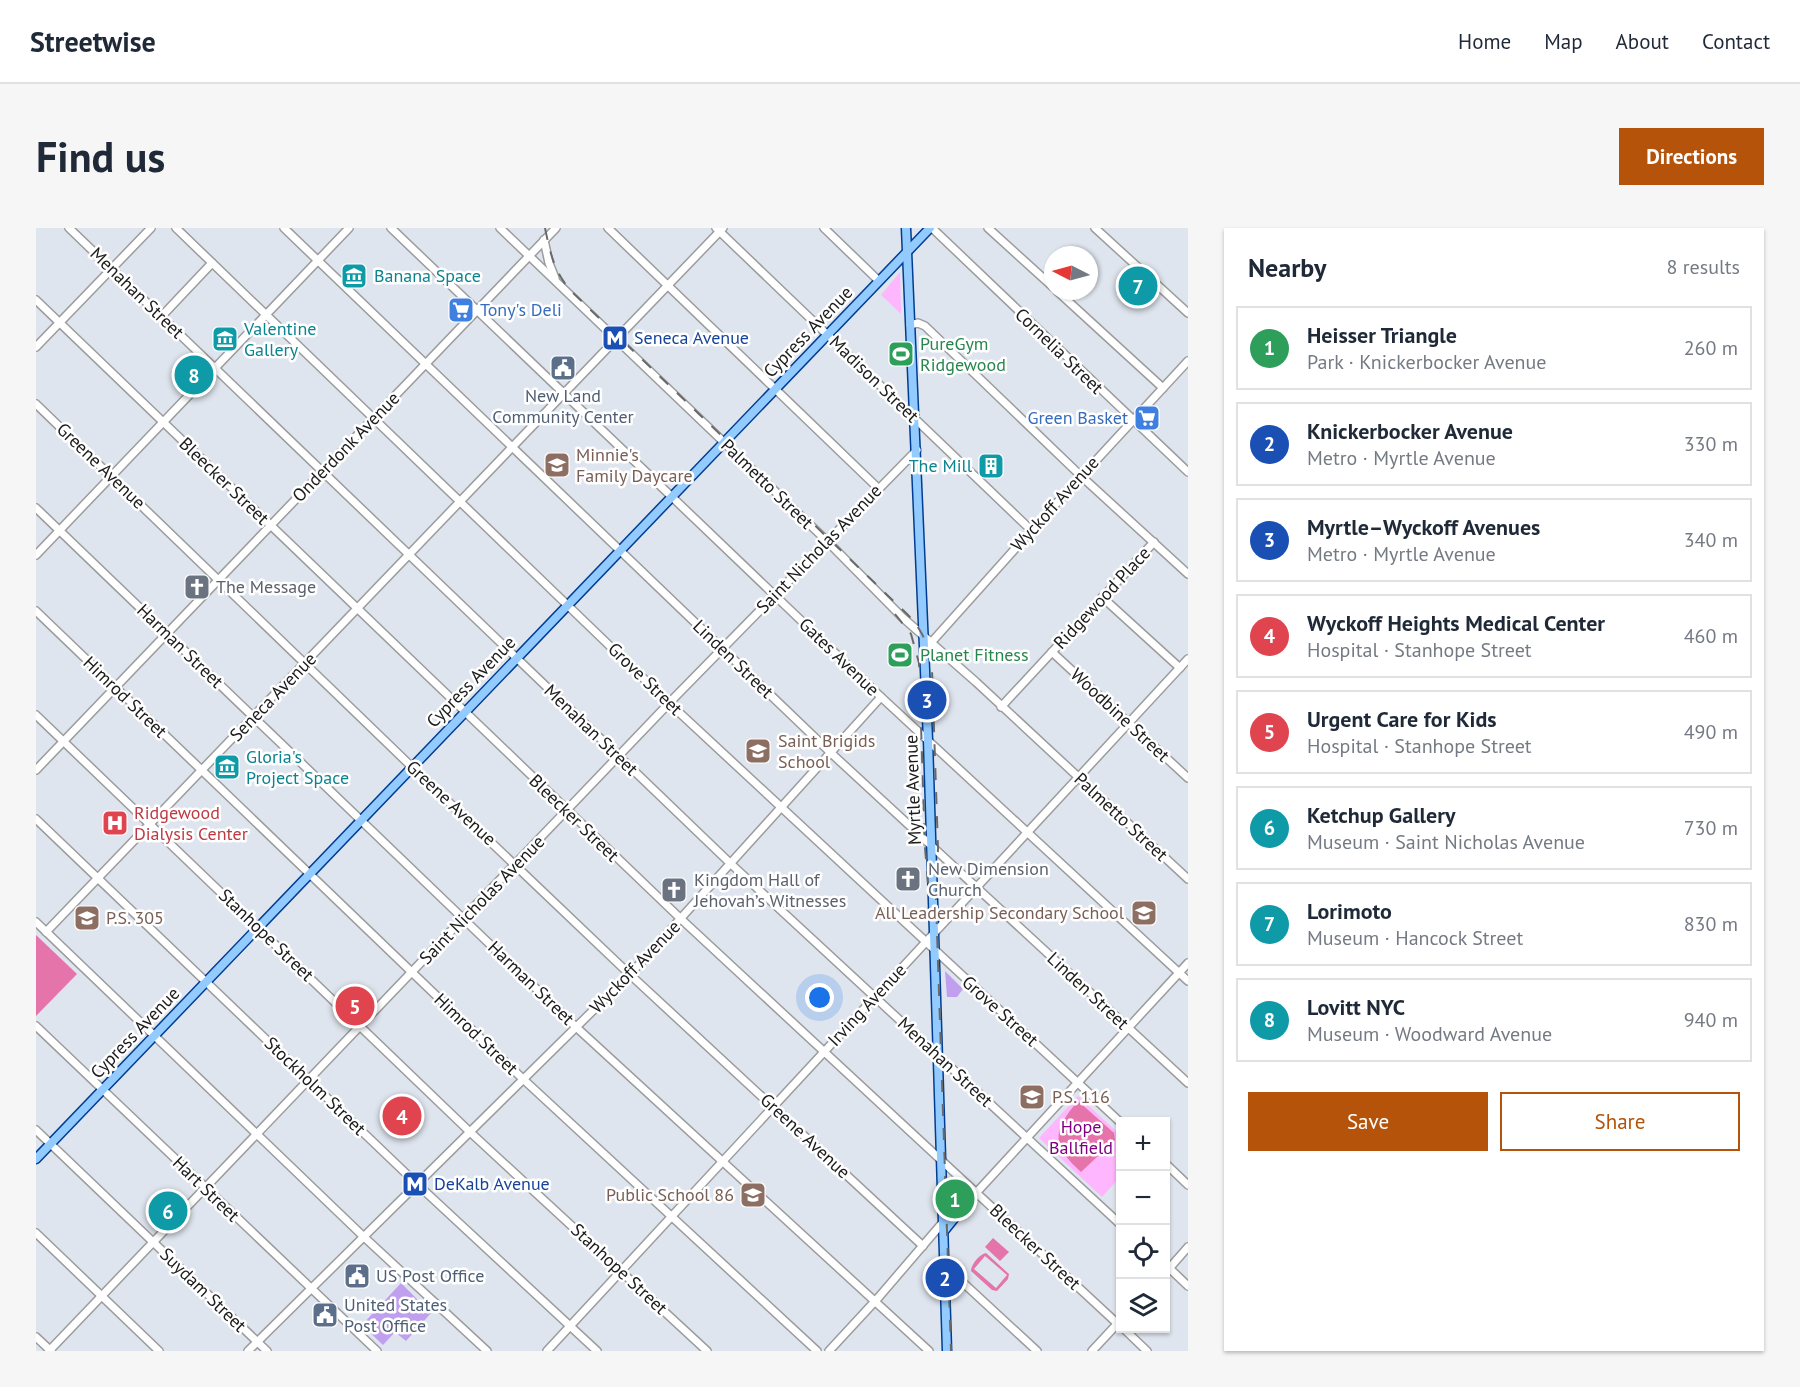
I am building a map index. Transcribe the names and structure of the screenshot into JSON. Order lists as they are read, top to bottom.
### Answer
{
  "streets": {
    "main road": ["Cypress Avenue", "Myrtle Avenue"],
    "street": [
      "Menahan Street",
      "Cornelia Street",
      "Madison Street",
      "Onderdonk Avenue",
      "Greene Avenue",
      "Bleecker Street",
      "Palmetto Street",
      "Wyckoff Avenue",
      "Saint Nicholas Avenue",
      "Ridgewood Place",
      "Harman Street",
      "Gates Avenue",
      "Linden Street",
      "Grove Street",
      "Himrod Street",
      "Seneca Avenue",
      "Woodbine Street",
      "Stanhope Street",
      "Irving Avenue",
      "Stockholm Street",
      "Hart Street",
      "Suydam Street"
    ]
  },
  "crossings": [
    ["Menahan Street", "Cypress Avenue"],
    ["Menahan Street", "Onderdonk Avenue"],
    ["Menahan Street", "Wyckoff Avenue"],
    ["Menahan Street", "Saint Nicholas Avenue"],
    ["Menahan Street", "Seneca Avenue"],
    ["Menahan Street", "Myrtle Avenue"],
    ["Menahan Street", "Irving Avenue"],
    ["Cypress Avenue", "Cornelia Street"],
    ["Cypress Avenue", "Madison Street"],
    ["Cypress Avenue", "Greene Avenue"],
    ["Cypress Avenue", "Bleecker Street"],
    ["Cypress Avenue", "Palmetto Street"],
    ["Cypress Avenue", "Harman Street"],
    ["Cypress Avenue", "Gates Avenue"],
    ["Cypress Avenue", "Linden Street"],
    ["Cypress Avenue", "Grove Street"],
    ["Cypress Avenue", "Himrod Street"],
    ["Cypress Avenue", "Myrtle Avenue"],
    ["Cypress Avenue", "Stanhope Street"],
    ["Cypress Avenue", "Stockholm Street"],
    ["Cypress Avenue", "Hart Street"],
    ["Cypress Avenue", "Suydam Street"],
    ["Cornelia Street", "Wyckoff Avenue"],
    ["Madison Street", "Wyckoff Avenue"],
    ["Madison Street", "Seneca Avenue"],
    ["Madison Street", "Myrtle Avenue"],
    ["Onderdonk Avenue", "Greene Avenue"],
    ["Onderdonk Avenue", "Bleecker Street"],
    ["Onderdonk Avenue", "Palmetto Street"],
    ["Onderdonk Avenue", "Harman Street"],
    ["Onderdonk Avenue", "Gates Avenue"],
    ["Onderdonk Avenue", "Linden Street"],
    ["Onderdonk Avenue", "Grove Street"],
    ["Onderdonk Avenue", "Himrod Street"],
    ["Onderdonk Avenue", "Stanhope Street"],
    ["Greene Avenue", "Wyckoff Avenue"],
    ["Greene Avenue", "Saint Nicholas Avenue"],
    ["Greene Avenue", "Seneca Avenue"],
    ["Greene Avenue", "Irving Avenue"],
    ["Bleecker Street", "Wyckoff Avenue"],
    ["Bleecker Street", "Saint Nicholas Avenue"],
    ["Bleecker Street", "Seneca Avenue"],
    ["Bleecker Street", "Myrtle Avenue"],
    ["Bleecker Street", "Irving Avenue"],
    ["Palmetto Street", "Wyckoff Avenue"],
    ["Palmetto Street", "Saint Nicholas Avenue"],
    ["Palmetto Street", "Ridgewood Place"],
    ["Palmetto Street", "Seneca Avenue"],
    ["Palmetto Street", "Myrtle Avenue"],
    ["Palmetto Street", "Irving Avenue"],
    ["Wyckoff Avenue", "Harman Street"],
    ["Wyckoff Avenue", "Gates Avenue"],
    ["Wyckoff Avenue", "Linden Street"],
    ["Wyckoff Avenue", "Grove Street"],
    ["Wyckoff Avenue", "Himrod Street"],
    ["Wyckoff Avenue", "Myrtle Avenue"],
    ["Wyckoff Avenue", "Stanhope Street"],
    ["Wyckoff Avenue", "Stockholm Street"],
    ["Wyckoff Avenue", "Hart Street"],
    ["Wyckoff Avenue", "Suydam Street"],
    ["Saint Nicholas Avenue", "Harman Street"],
    ["Saint Nicholas Avenue", "Gates Avenue"],
    ["Saint Nicholas Avenue", "Linden Street"],
    ["Saint Nicholas Avenue", "Grove Street"],
    ["Saint Nicholas Avenue", "Himrod Street"],
    ["Saint Nicholas Avenue", "Myrtle Avenue"],
    ["Saint Nicholas Avenue", "Stanhope Street"],
    ["Saint Nicholas Avenue", "Stockholm Street"],
    ["Saint Nicholas Avenue", "Hart Street"],
    ["Saint Nicholas Avenue", "Suydam Street"],
    ["Ridgewood Place", "Woodbine Street"],
    ["Harman Street", "Seneca Avenue"],
    ["Harman Street", "Irving Avenue"],
    ["Gates Avenue", "Seneca Avenue"],
    ["Gates Avenue", "Myrtle Avenue"],
    ["Gates Avenue", "Irving Avenue"],
    ["Linden Street", "Seneca Avenue"],
    ["Linden Street", "Myrtle Avenue"],
    ["Linden Street", "Irving Avenue"],
    ["Grove Street", "Seneca Avenue"],
    ["Grove Street", "Myrtle Avenue"],
    ["Grove Street", "Irving Avenue"],
    ["Himrod Street", "Seneca Avenue"],
    ["Himrod Street", "Irving Avenue"],
    ["Seneca Avenue", "Stanhope Street"],
    ["Seneca Avenue", "Stockholm Street"],
    ["Woodbine Street", "Irving Avenue"],
    ["Myrtle Avenue", "Irving Avenue"],
    ["Stanhope Street", "Irving Avenue"],
    ["Irving Avenue", "Stockholm Street"]
  ],
  "parks": ["Hope Ballfield"],
  "places": {
    "museum": ["Banana Space", "Valentine Gallery", "Gloria's Project Space"],
    "supermarket": ["Tony's Deli", "Green Basket"],
    "metro station": ["Seneca Avenue", "DeKalb Avenue"],
    "sports": ["PureGym Ridgewood", "Planet Fitness"],
    "public building": ["New Land Community Center", "US Post Office", "United States Post Office"],
    "school or university": [
      "Minnie's Family Daycare",
      "Saint Brigids School",
      "All Leadership Secondary School",
      "P.S. 305",
      "P.S. 116",
      "Public School 86"
    ],
    "building": ["The Mill"],
    "church": ["The Message", "New Dimension Church", "Kingdom Hall of Jehovah’s Witnesses"],
    "hospital": ["Ridgewood Dialysis Center"]
  },
  "north": "left",
  "page": {
    "header": "Streetwise",
    "nav": [
      "Home",
      "Map",
      "About",
      "Contact"
    ],
    "buttons": [
      "Directions",
      ["Save", "Share"]
    ],
    "title": "Find us",
    "heading": ["Nearby", "8 results"],
    "pins": [
      "7",
      "8",
      "3",
      "5",
      "4",
      "1",
      "6",
      "2"
    ],
    "list": [
      {
        "mark": "1",
        "name": "Heisser Triangle",
        "note": "Park · Knickerbocker Avenue",
        "value": "260 m"
      },
      {
        "mark": "2",
        "name": "Knickerbocker Avenue",
        "note": "Metro · Myrtle Avenue",
        "value": "330 m"
      },
      {
        "mark": "3",
        "name": "Myrtle–Wyckoff Avenues",
        "note": "Metro · Myrtle Avenue",
        "value": "340 m"
      },
      {
        "mark": "4",
        "name": "Wyckoff Heights Medical Center",
        "note": "Hospital · Stanhope Street",
        "value": "460 m"
      },
      {
        "mark": "5",
        "name": "Urgent Care for Kids",
        "note": "Hospital · Stanhope Street",
        "value": "490 m"
      },
      {
        "mark": "6",
        "name": "Ketchup Gallery",
        "note": "Museum · Saint Nicholas Avenue",
        "value": "730 m"
      },
      {
        "mark": "7",
        "name": "Lorimoto",
        "note": "Museum · Hancock Street",
        "value": "830 m"
      },
      {
        "mark": "8",
        "name": "Lovitt NYC",
        "note": "Museum · Woodward Avenue",
        "value": "940 m"
      }
    ],
    "map_buttons": ["+", "−"]
  }
}
